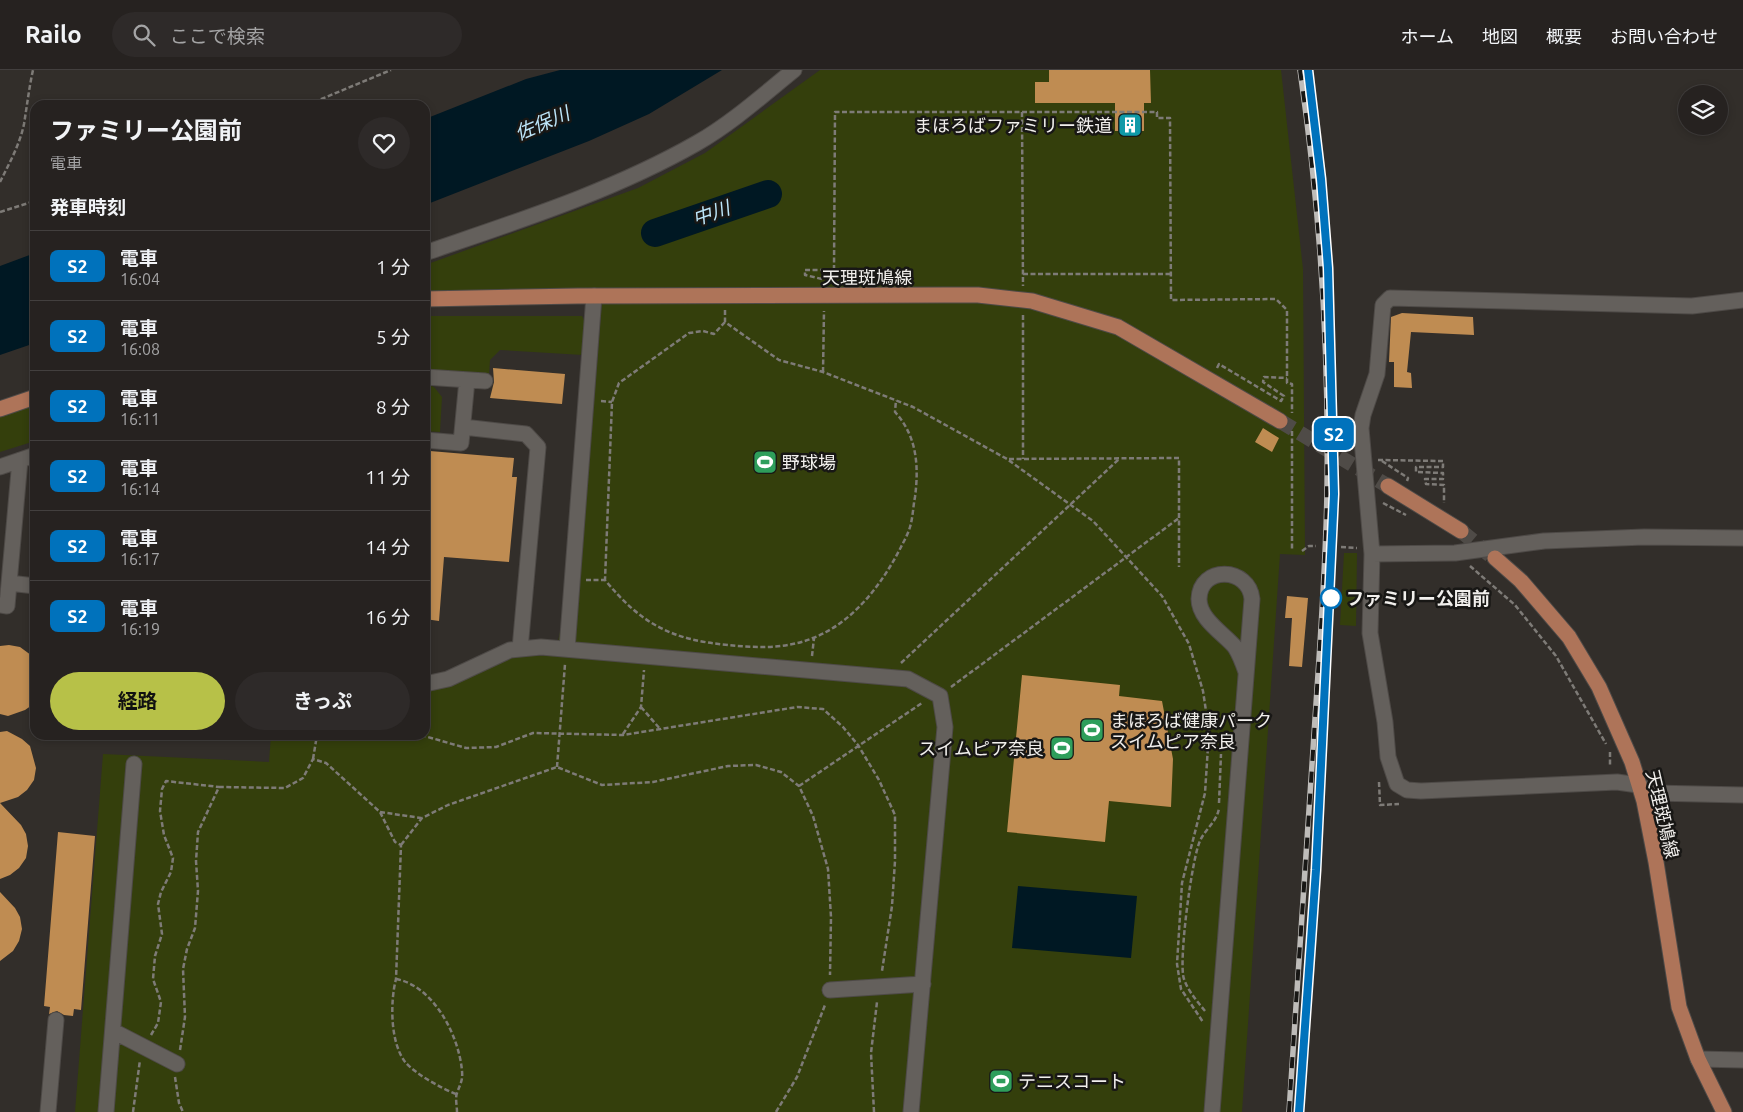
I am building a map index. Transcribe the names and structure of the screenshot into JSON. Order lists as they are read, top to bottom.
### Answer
{
  "streets": {
    "main road": ["天理斑鳩線"]
  },
  "water": ["佐保川", "中川"],
  "places": {
    "building": ["まほろばファミリー鉄道"],
    "sports": [
      "野球場",
      "まほろば健康パーク スイムピア奈良",
      "スイムピア奈良",
      "テニスコート"
    ],
    "other": ["ファミリー公園前"]
  },
  "page": {
    "header": "Railo",
    "search": "ここで検索",
    "nav": [
      "ホーム",
      "地図",
      "概要",
      "お問い合わせ"
    ],
    "on_map": "S2",
    "heading": [
      ["ファミリー公園前", "電車"],
      "発車時刻"
    ],
    "list": [
      {
        "mark": "S2",
        "name": "電車",
        "note": "16:04",
        "value": "1 分"
      },
      {
        "mark": "S2",
        "name": "電車",
        "note": "16:08",
        "value": "5 分"
      },
      {
        "mark": "S2",
        "name": "電車",
        "note": "16:11",
        "value": "8 分"
      },
      {
        "mark": "S2",
        "name": "電車",
        "note": "16:14",
        "value": "11 分"
      },
      {
        "mark": "S2",
        "name": "電車",
        "note": "16:17",
        "value": "14 分"
      },
      {
        "mark": "S2",
        "name": "電車",
        "note": "16:19",
        "value": "16 分"
      }
    ],
    "buttons": ["経路", "きっぷ"]
  }
}
